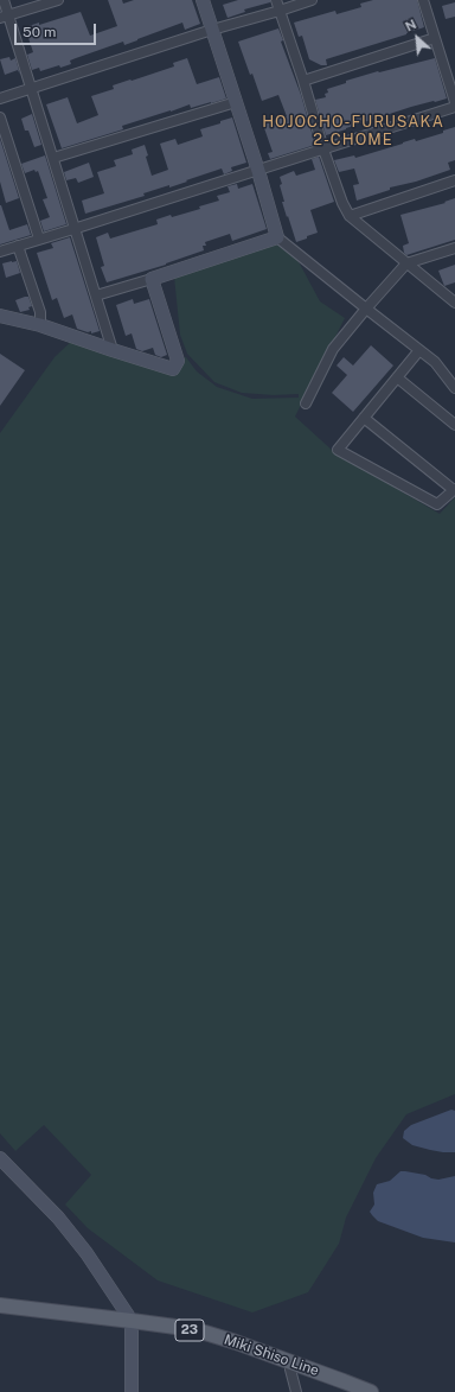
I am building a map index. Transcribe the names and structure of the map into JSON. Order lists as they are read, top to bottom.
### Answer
{
  "streets": {
    "main road": ["23", "Miki Shiso Line"]
  },
  "districts": ["HOJOCHO-FURUSAKA 2-CHOME"],
  "scale_bar": "50 m",
  "north": "top left"
}
